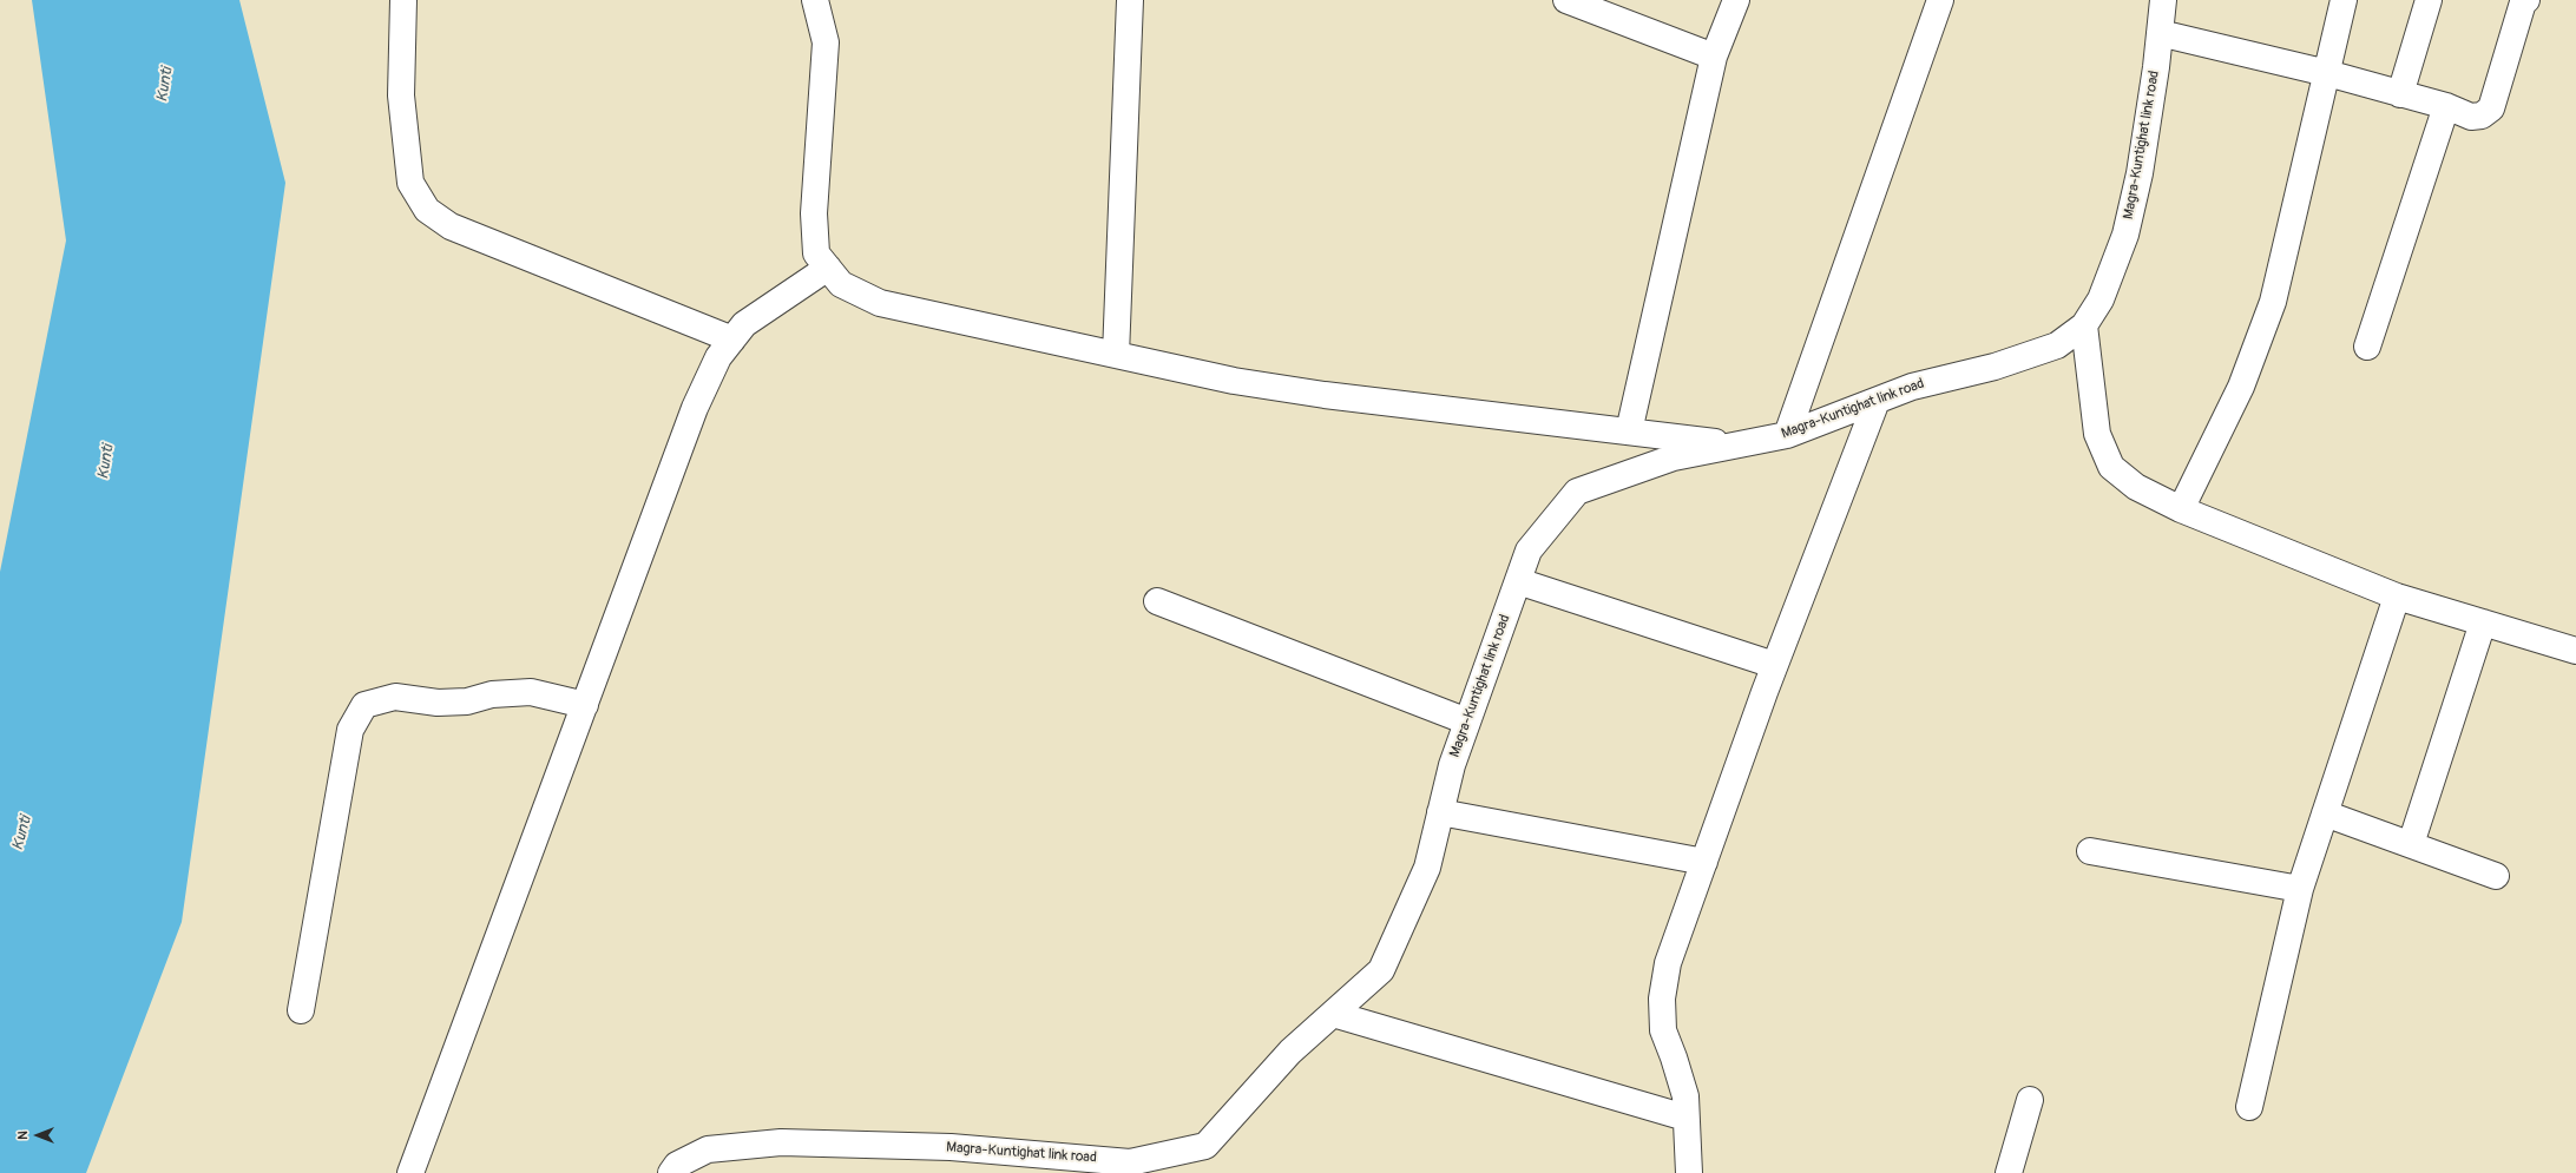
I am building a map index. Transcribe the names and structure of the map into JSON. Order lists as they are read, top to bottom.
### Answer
{
  "streets": {
    "street": ["Magra-Kuntighat link road"]
  },
  "water": ["Kunti"],
  "north": "left"
}
